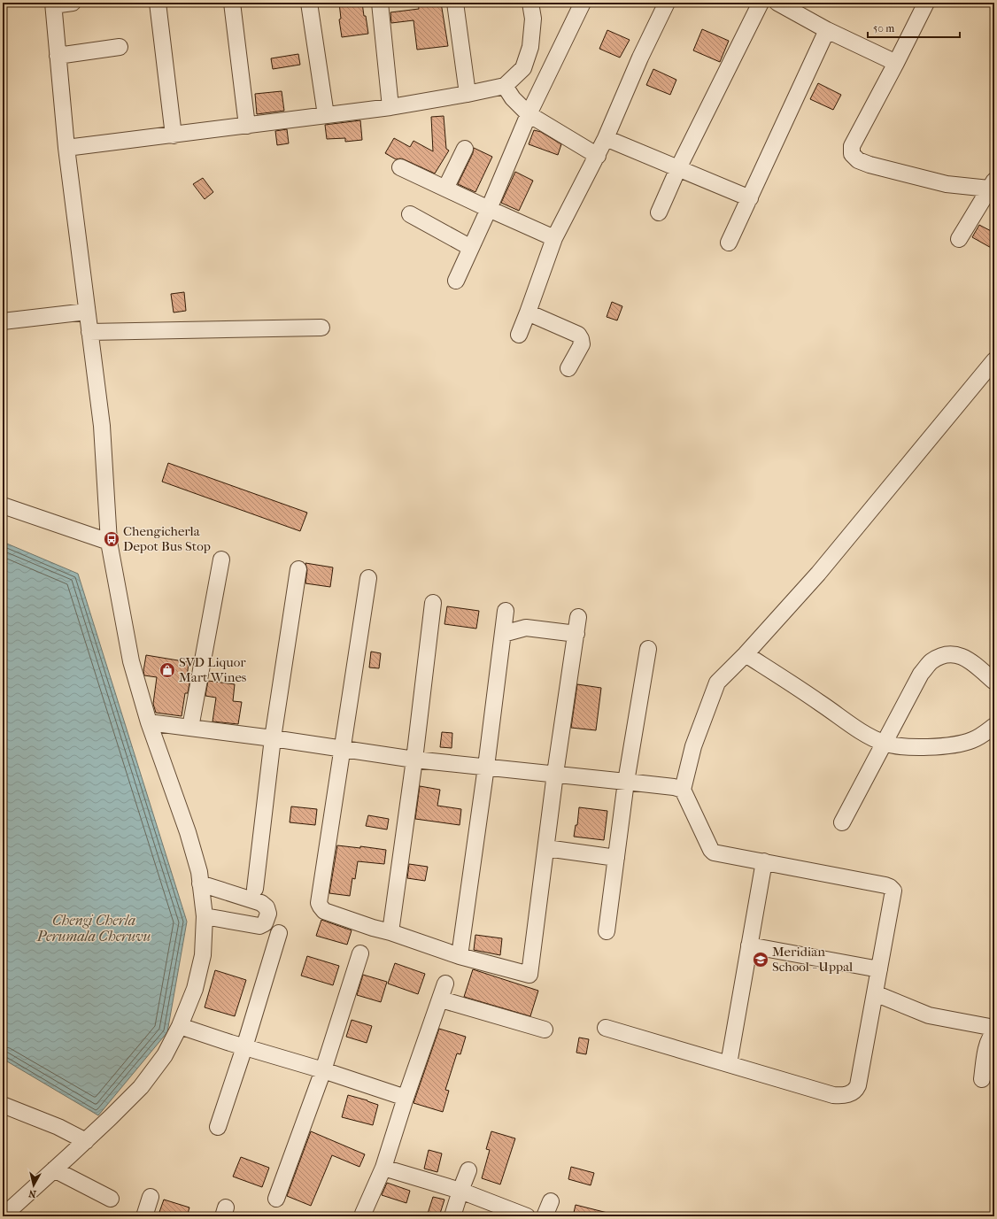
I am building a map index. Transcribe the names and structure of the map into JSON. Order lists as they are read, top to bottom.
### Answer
{
  "water": ["Chengi Cherla Perumala Cheruvu"],
  "places": {
    "bus stop": ["Chengicherla Depot Bus Stop"],
    "shop": ["SVD Liquor Mart Wines"],
    "school or university": ["Meridian School - Uppal"]
  },
  "scale_bar": "50 m",
  "north": "bottom"
}
